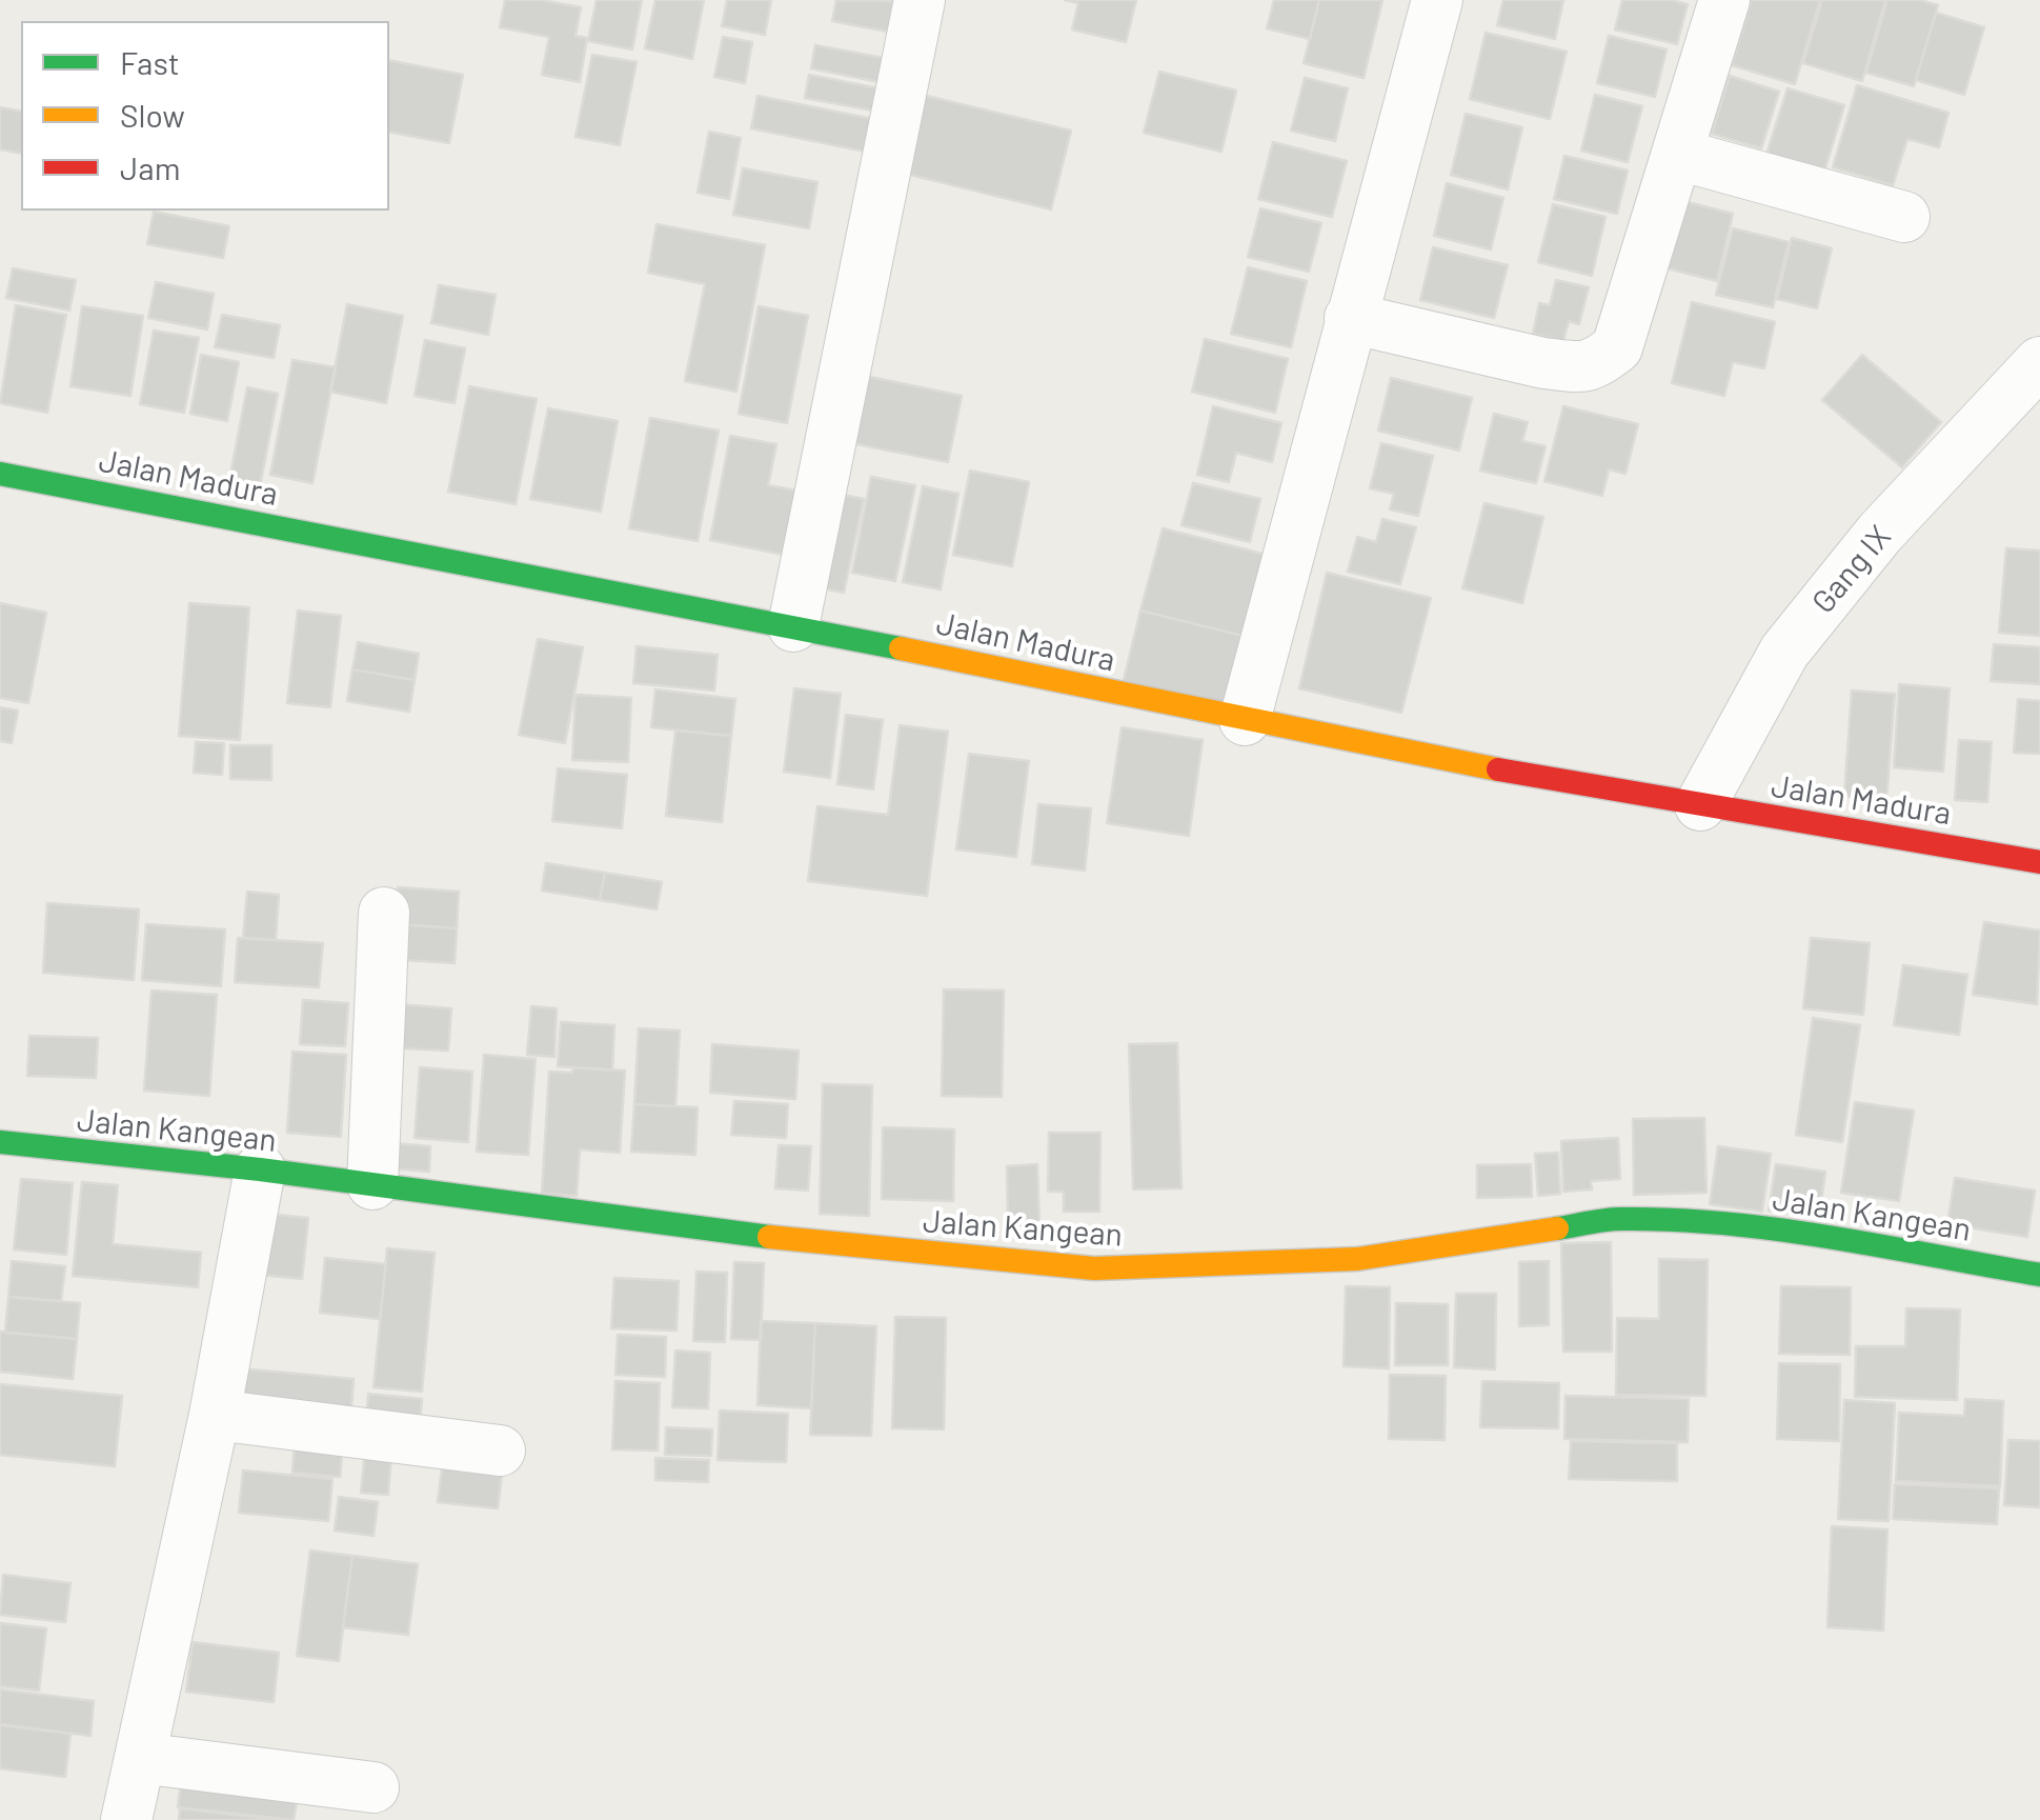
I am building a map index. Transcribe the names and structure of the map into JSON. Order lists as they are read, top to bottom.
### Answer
{
  "streets": {
    "street": ["Jalan Madura", "Gang IX", "Jalan Kangean"]
  },
  "crossings": [
    ["Jalan Madura", "Gang IX"]
  ],
  "legend": ["Fast", "Slow", "Jam"]
}
